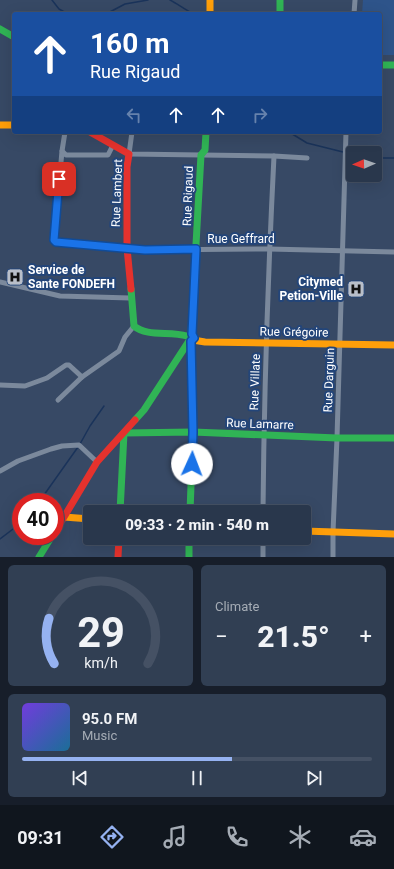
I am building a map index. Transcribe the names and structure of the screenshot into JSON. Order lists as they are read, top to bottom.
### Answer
{
  "streets": {
    "main road": [
      "Rue Lambert",
      "Rue Rigaud",
      "Rue Grégoire",
      "Rue Lamarre"
    ],
    "street": ["Rue Geffrard", "Rue Darguin", "Rue Villate"]
  },
  "crossings": [
    ["Rue Lambert", "Rue Geffrard"],
    ["Rue Lambert", "Rue Grégoire"],
    ["Rue Rigaud", "Rue Geffrard"],
    ["Rue Rigaud", "Rue Grégoire"],
    ["Rue Rigaud", "Rue Lamarre"],
    ["Rue Geffrard", "Rue Darguin"],
    ["Rue Geffrard", "Rue Villate"],
    ["Rue Grégoire", "Rue Darguin"],
    ["Rue Grégoire", "Rue Villate"],
    ["Rue Darguin", "Rue Lamarre"],
    ["Rue Villate", "Rue Lamarre"]
  ],
  "places": {
    "hospital": ["Service de Sante FONDEFH", "Citymed Petion-Ville"]
  },
  "north": "left",
  "page": {
    "turn": ["160 m", "Rue Rigaud"],
    "limit": "40",
    "trip": "09:33 · 2 min · 540 m",
    "tile": "Climate",
    "heat": ["−", "21.5°", "+"],
    "song": ["95.0 FM", "Music"],
    "tabs": "09:31",
    "gauge": ["29", "km/h"]
  }
}
